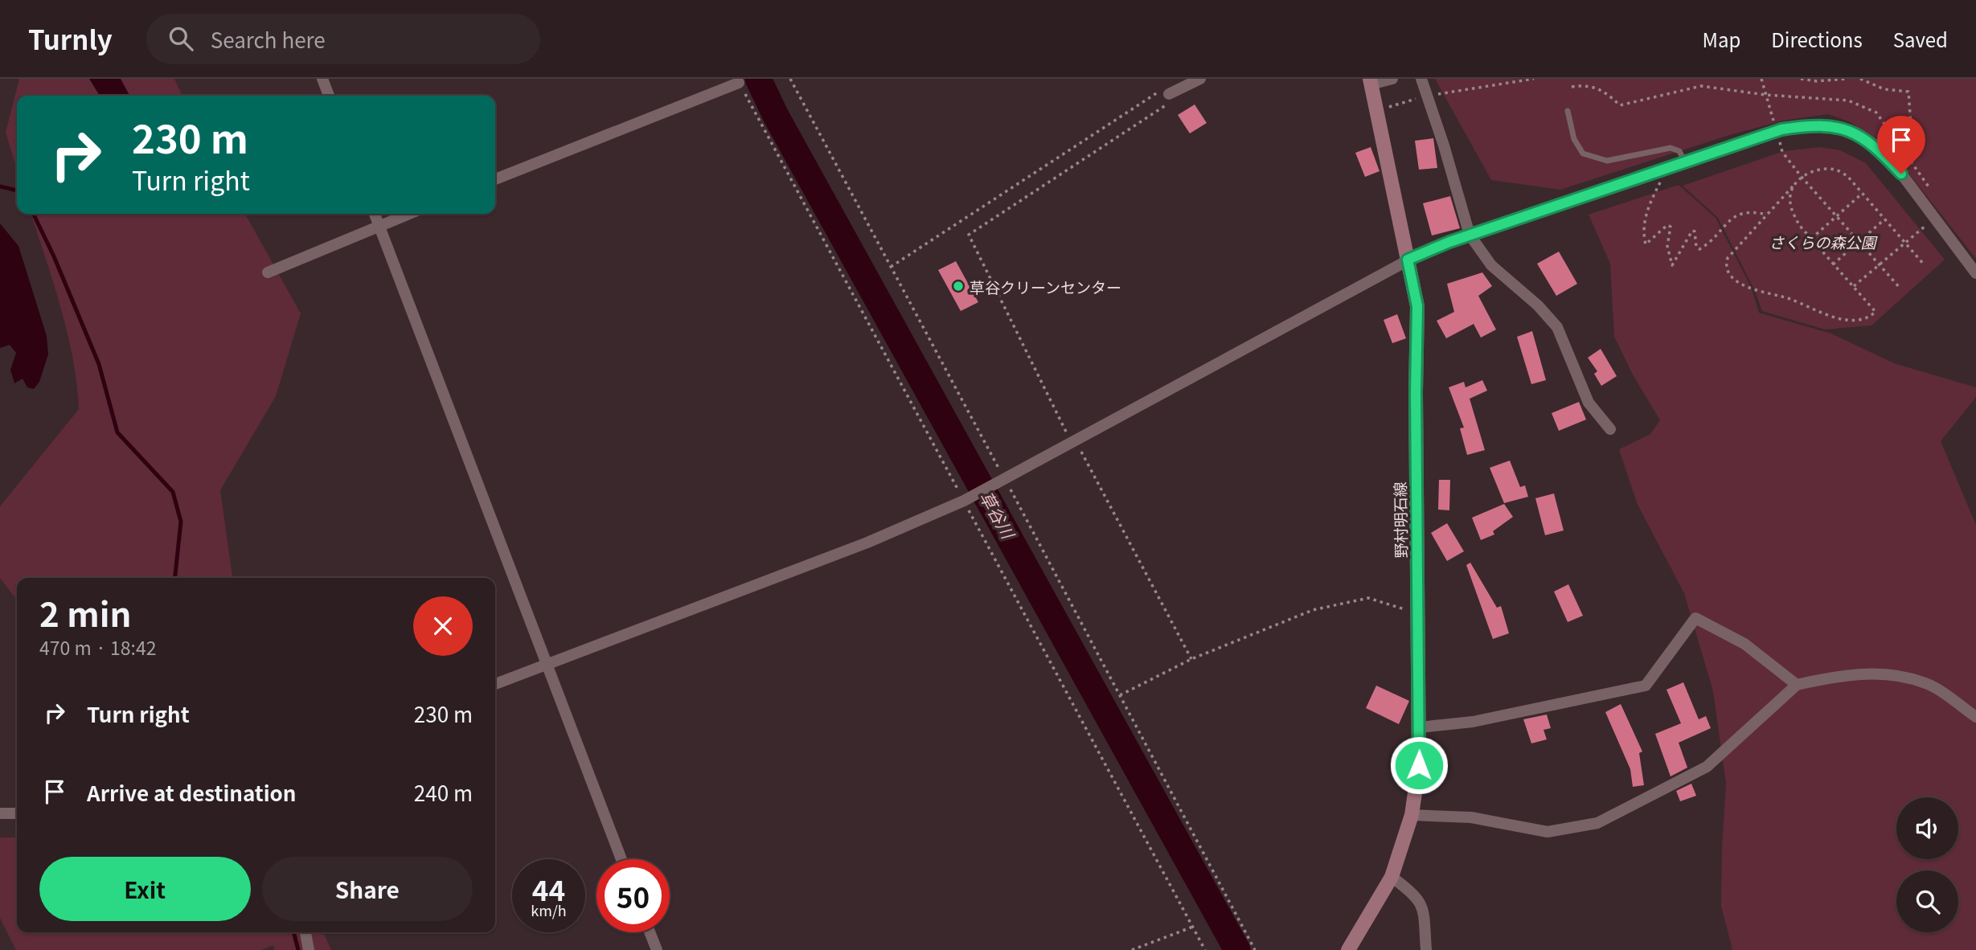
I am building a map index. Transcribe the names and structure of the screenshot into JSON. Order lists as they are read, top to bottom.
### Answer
{
  "streets": {
    "main road": ["野村明石線"]
  },
  "water": ["草谷川"],
  "parks": ["さくらの森公園"],
  "places": ["草谷クリーンセンター"],
  "page": {
    "header": "Turnly",
    "search": "Search here",
    "nav": ["Map", "Directions", "Saved"],
    "turn": ["230 m", "Turn right"],
    "heading": ["2 min", "470 m · 18:42"],
    "list": [
      {
        "name": "Turn right",
        "value": "230 m"
      },
      {
        "name": "Arrive at destination",
        "value": "240 m"
      }
    ],
    "buttons": ["Exit", "Share"],
    "speed": "44 km/h",
    "limit": "50"
  }
}
